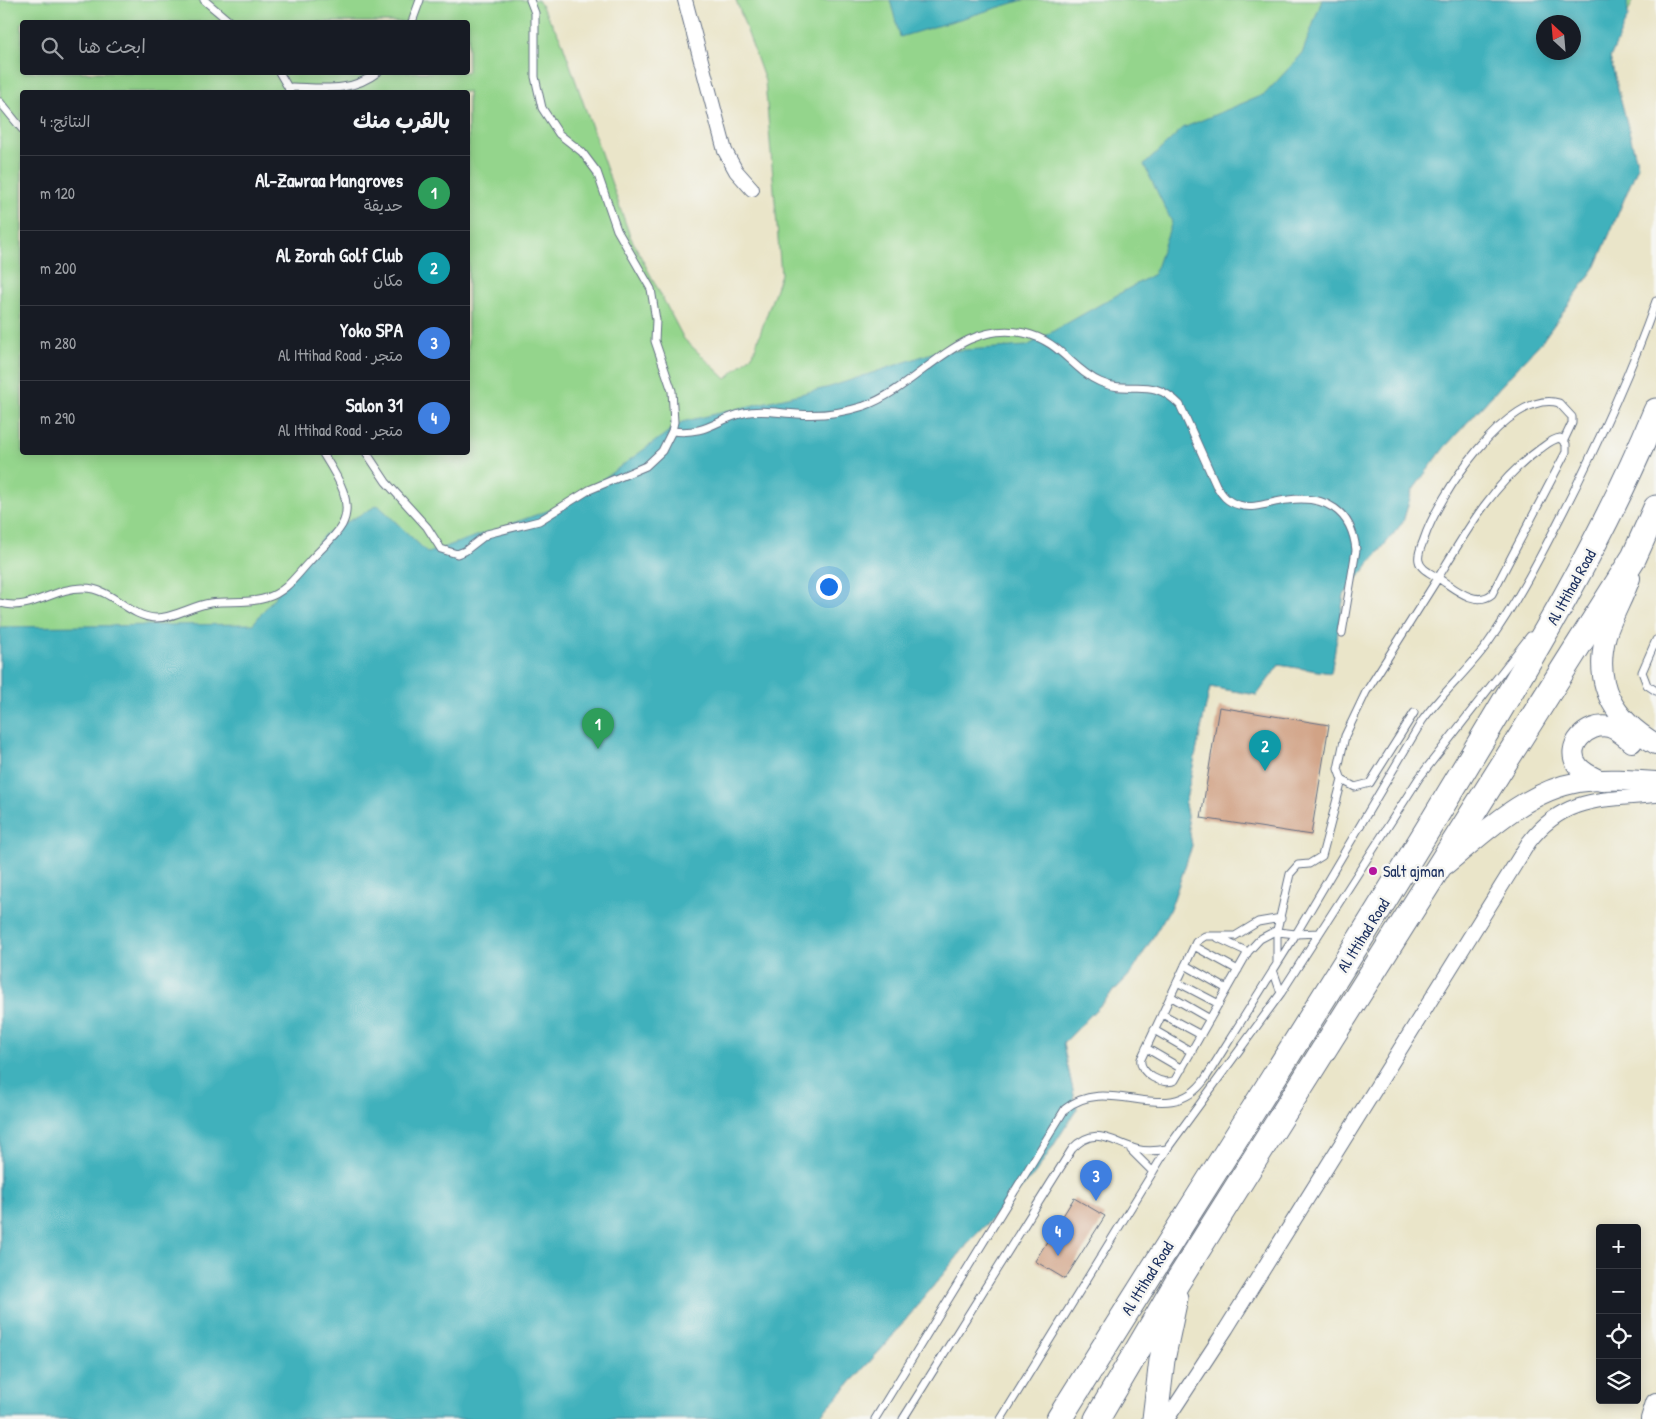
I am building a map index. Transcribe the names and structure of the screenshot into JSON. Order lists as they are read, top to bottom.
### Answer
{
  "streets": {
    "highway": ["Al Ittihad Road"]
  },
  "places": ["Salt ajman"],
  "north": "top left",
  "page": {
    "search": "ابحث هنا",
    "heading": ["بالقرب منك", "النتائج: 4"],
    "list": [
      {
        "mark": "1",
        "name": "Al-Zawraa Mangroves",
        "note": "حديقة",
        "value": "120 m"
      },
      {
        "mark": "2",
        "name": "Al Zorah Golf Club",
        "note": "مكان",
        "value": "200 m"
      },
      {
        "mark": "3",
        "name": "Yoko SPA",
        "note": "متجر · Al Ittihad Road",
        "value": "280 m"
      },
      {
        "mark": "4",
        "name": "Salon 31",
        "note": "متجر · Al Ittihad Road",
        "value": "290 m"
      }
    ],
    "pins": [
      "1",
      "2",
      "3",
      "4"
    ],
    "map_buttons": ["+", "−"]
  }
}
